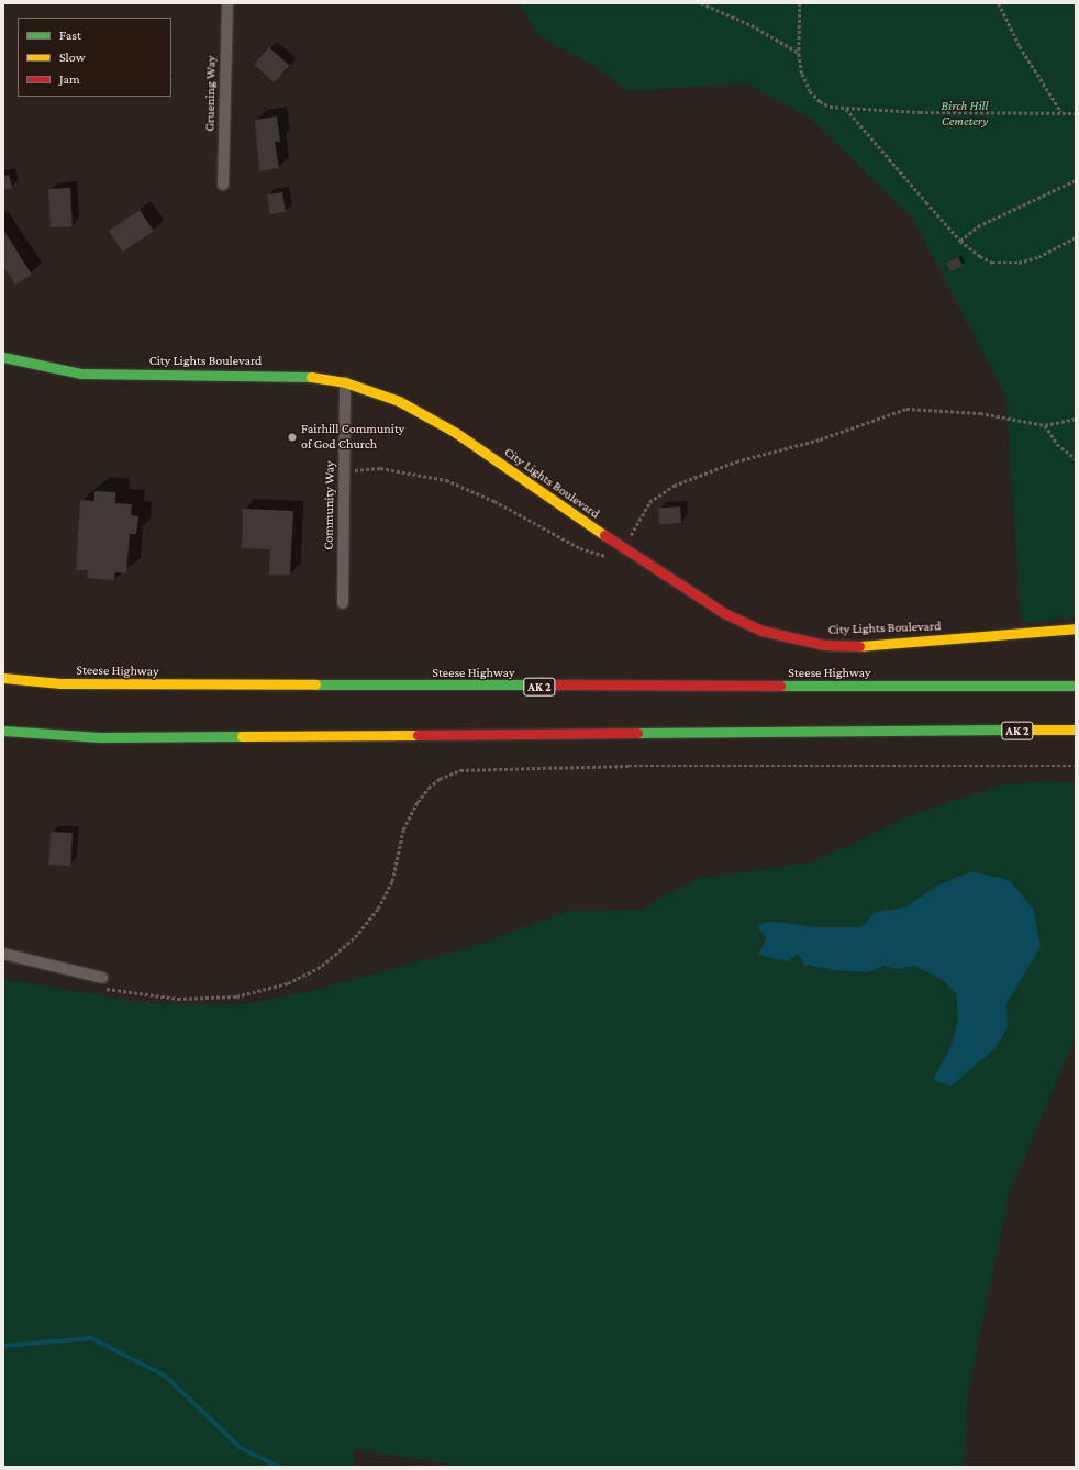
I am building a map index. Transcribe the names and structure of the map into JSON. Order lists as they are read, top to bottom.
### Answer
{
  "streets": {
    "main road": ["City Lights Boulevard", "Steese Highway", "AK 2"],
    "street": ["Gruening Way", "Community Way"]
  },
  "crossings": [
    ["City Lights Boulevard", "Community Way"]
  ],
  "parks": ["Birch Hill Cemetery"],
  "places": ["Fairhill Community of God Church"],
  "legend": ["Fast", "Slow", "Jam"]
}
